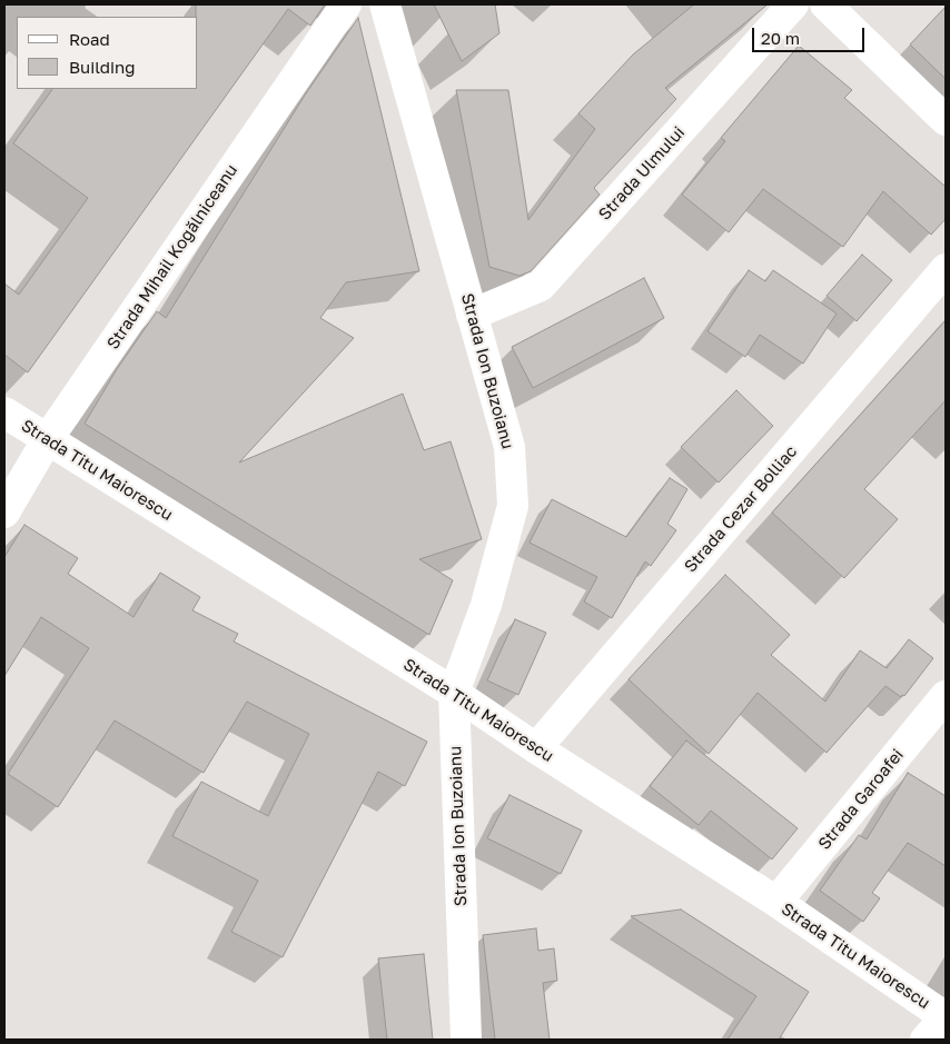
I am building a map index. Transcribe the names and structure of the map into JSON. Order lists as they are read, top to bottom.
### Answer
{
  "streets": {
    "street": [
      "Strada Ulmului",
      "Strada Mihail Kogălniceanu",
      "Strada Ion Buzoianu",
      "Strada Titu Maiorescu",
      "Strada Cezar Bolliac",
      "Strada Garoafei"
    ]
  },
  "crossings": [
    ["Strada Ulmului", "Strada Ion Buzoianu"],
    ["Strada Mihail Kogălniceanu", "Strada Titu Maiorescu"],
    ["Strada Ion Buzoianu", "Strada Titu Maiorescu"],
    ["Strada Titu Maiorescu", "Strada Cezar Bolliac"],
    ["Strada Titu Maiorescu", "Strada Garoafei"]
  ],
  "legend": ["Road", "Building"],
  "scale_bar": "20 m"
}
